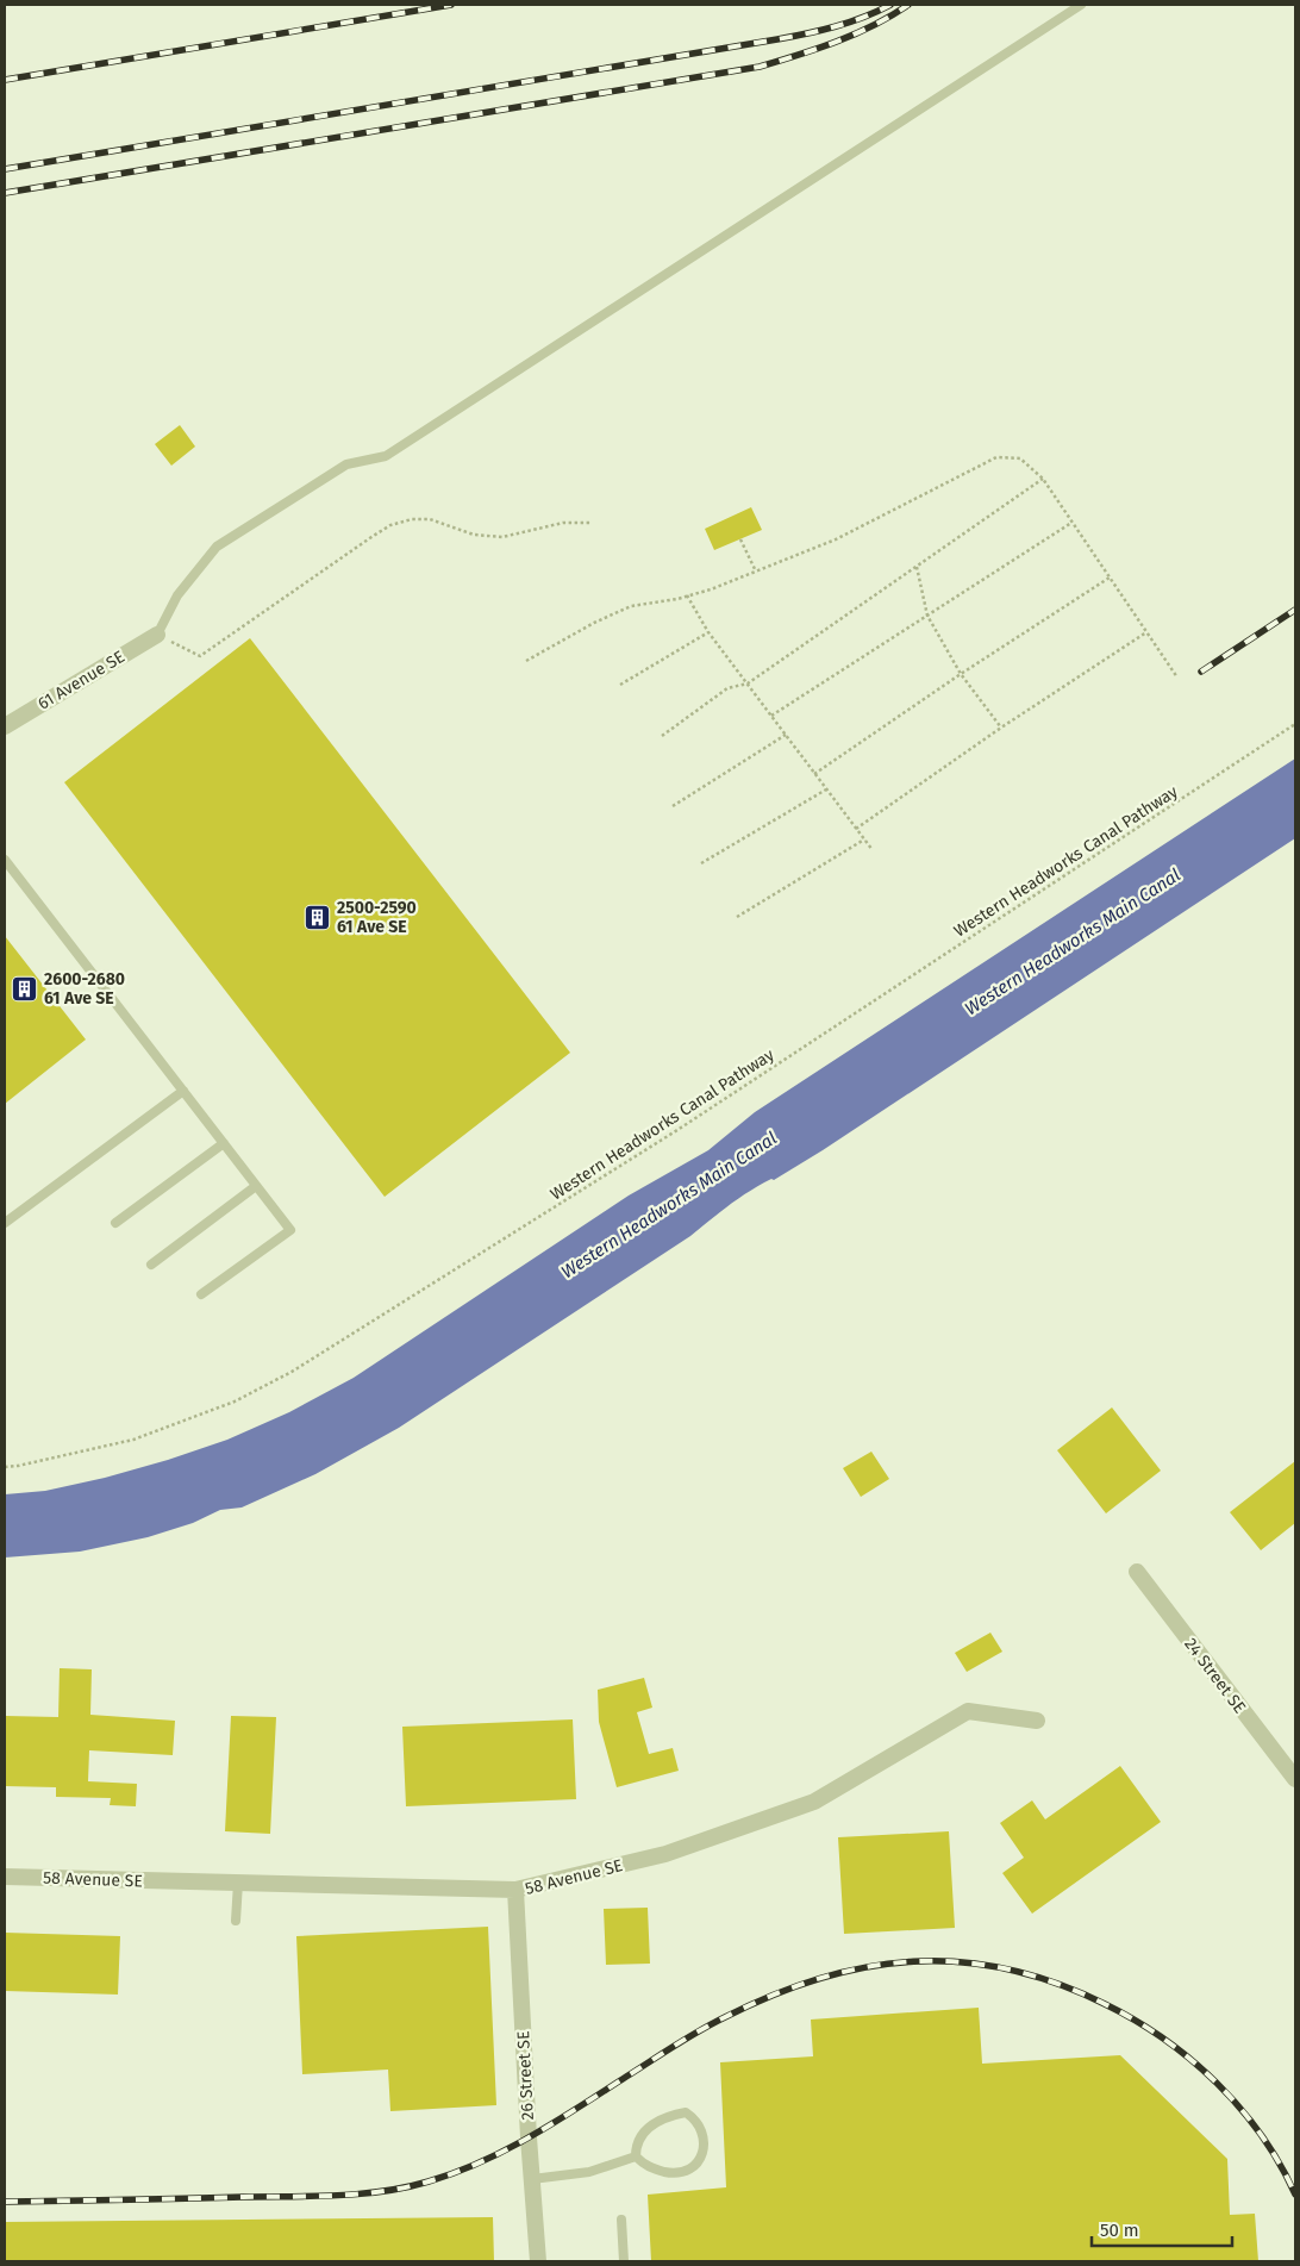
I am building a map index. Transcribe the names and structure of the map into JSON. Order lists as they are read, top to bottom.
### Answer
{
  "streets": {
    "street": [
      "61 Avenue SE",
      "24 Street SE",
      "58 Avenue SE",
      "26 Street SE"
    ],
    "path": ["Western Headworks Canal Pathway"]
  },
  "crossings": [
    ["58 Avenue SE", "26 Street SE"]
  ],
  "water": ["Western Headworks Main Canal"],
  "places": {
    "building": ["2500-2590 61 Ave SE", "2600-2680 61 Ave SE"]
  },
  "scale_bar": "50 m"
}
